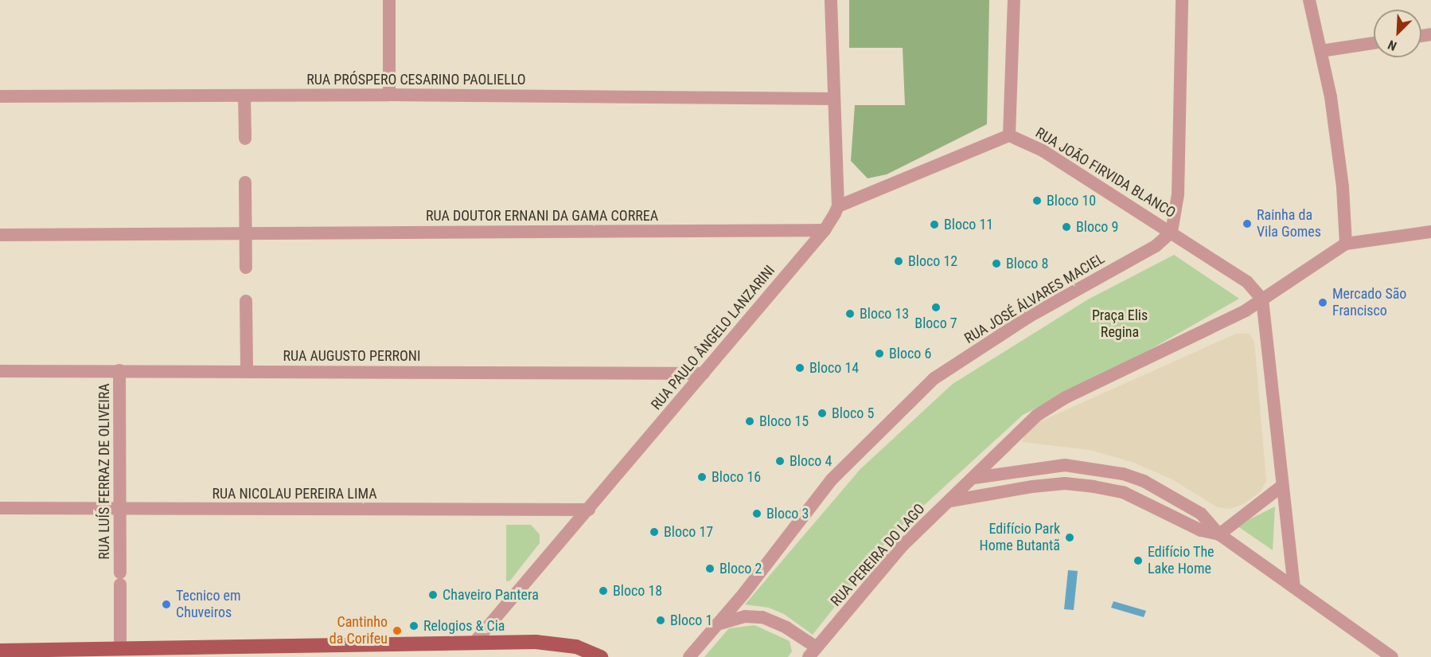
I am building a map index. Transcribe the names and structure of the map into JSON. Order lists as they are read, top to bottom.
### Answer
{
  "streets": {
    "street": [
      "RUA PRÓSPERO CESARINO PAOLIELLO",
      "RUA JOÃO FIRVIDA BLANCO",
      "RUA DOUTOR ERNANI DA GAMA CORREA",
      "RUA JOSÉ ÁLVARES MACIEL",
      "RUA PAULO ÂNGELO LANZARINI",
      "RUA AUGUSTO PERRONI",
      "RUA LUÍS FERRAZ DE OLIVEIRA",
      "RUA NICOLAU PEREIRA LIMA",
      "RUA PEREIRA DO LAGO"
    ]
  },
  "crossings": [
    ["RUA JOÃO FIRVIDA BLANCO", "RUA JOSÉ ÁLVARES MACIEL"],
    ["RUA JOÃO FIRVIDA BLANCO", "RUA PEREIRA DO LAGO"],
    ["RUA DOUTOR ERNANI DA GAMA CORREA", "RUA PAULO ÂNGELO LANZARINI"],
    ["RUA PAULO ÂNGELO LANZARINI", "RUA AUGUSTO PERRONI"],
    ["RUA PAULO ÂNGELO LANZARINI", "RUA NICOLAU PEREIRA LIMA"],
    ["RUA AUGUSTO PERRONI", "RUA LUÍS FERRAZ DE OLIVEIRA"],
    ["RUA LUÍS FERRAZ DE OLIVEIRA", "RUA NICOLAU PEREIRA LIMA"]
  ],
  "parks": ["Praça Elis Regina"],
  "places": [
    "Bloco 10",
    "Rainha da Vila Gomes",
    "Bloco 11",
    "Bloco 9",
    "Bloco 12",
    "Bloco 8",
    "Mercado São Francisco",
    "Bloco 7",
    "Bloco 13",
    "Bloco 6",
    "Bloco 14",
    "Bloco 5",
    "Bloco 15",
    "Bloco 4",
    "Bloco 16",
    "Bloco 3",
    "Bloco 17",
    "Edifício Park Home Butantã",
    "Edifício The Lake Home",
    "Bloco 2",
    "Bloco 18",
    "Chaveiro Pantera",
    "Tecnico em Chuveiros",
    "Bloco 1",
    "Relogios & Cia",
    "Cantinho da Corifeu"
  ],
  "north": "bottom left"
}
